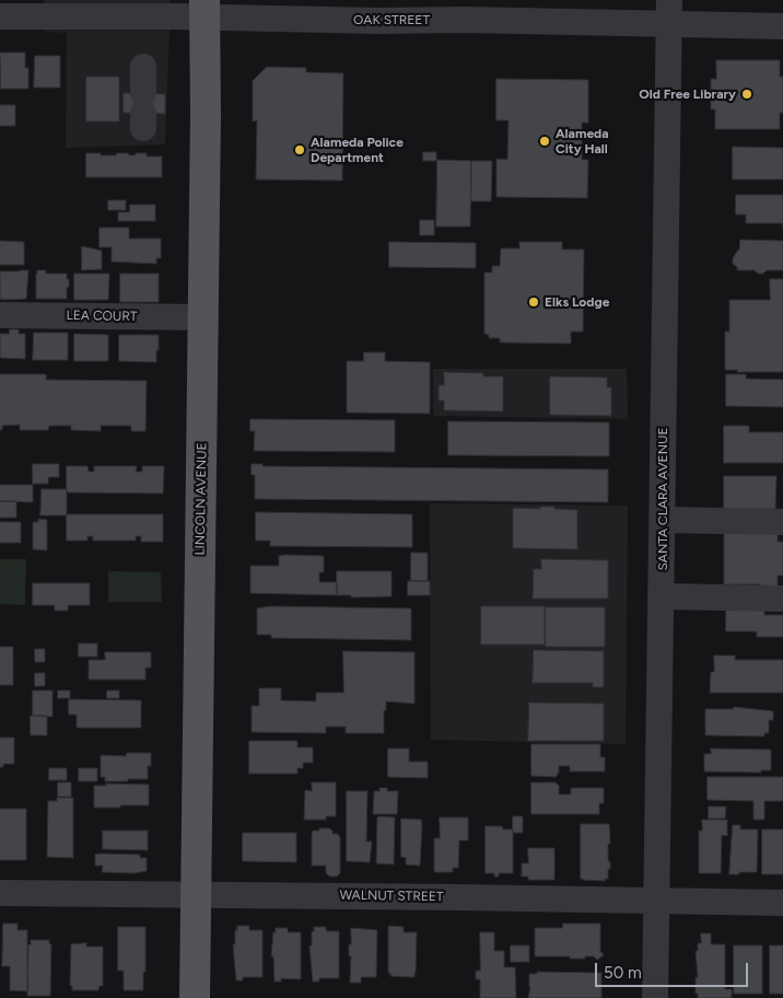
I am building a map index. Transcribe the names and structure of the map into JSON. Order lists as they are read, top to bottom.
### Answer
{
  "streets": {
    "main road": ["LINCOLN AVENUE"],
    "street": [
      "OAK STREET",
      "LEA COURT",
      "SANTA CLARA AVENUE",
      "WALNUT STREET"
    ]
  },
  "crossings": [
    ["OAK STREET", "LINCOLN AVENUE"],
    ["OAK STREET", "SANTA CLARA AVENUE"],
    ["LEA COURT", "LINCOLN AVENUE"],
    ["LINCOLN AVENUE", "WALNUT STREET"],
    ["SANTA CLARA AVENUE", "WALNUT STREET"]
  ],
  "places": [
    "Old Free Library",
    "Alameda City Hall",
    "Alameda Police Department",
    "Elks Lodge"
  ],
  "scale_bar": "50 m"
}
